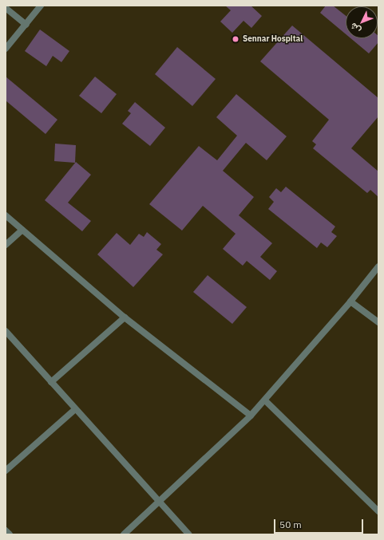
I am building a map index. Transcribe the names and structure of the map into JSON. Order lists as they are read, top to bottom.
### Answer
{
  "places": ["Sennar Hospital"],
  "scale_bar": "50 m",
  "north": "bottom left"
}
